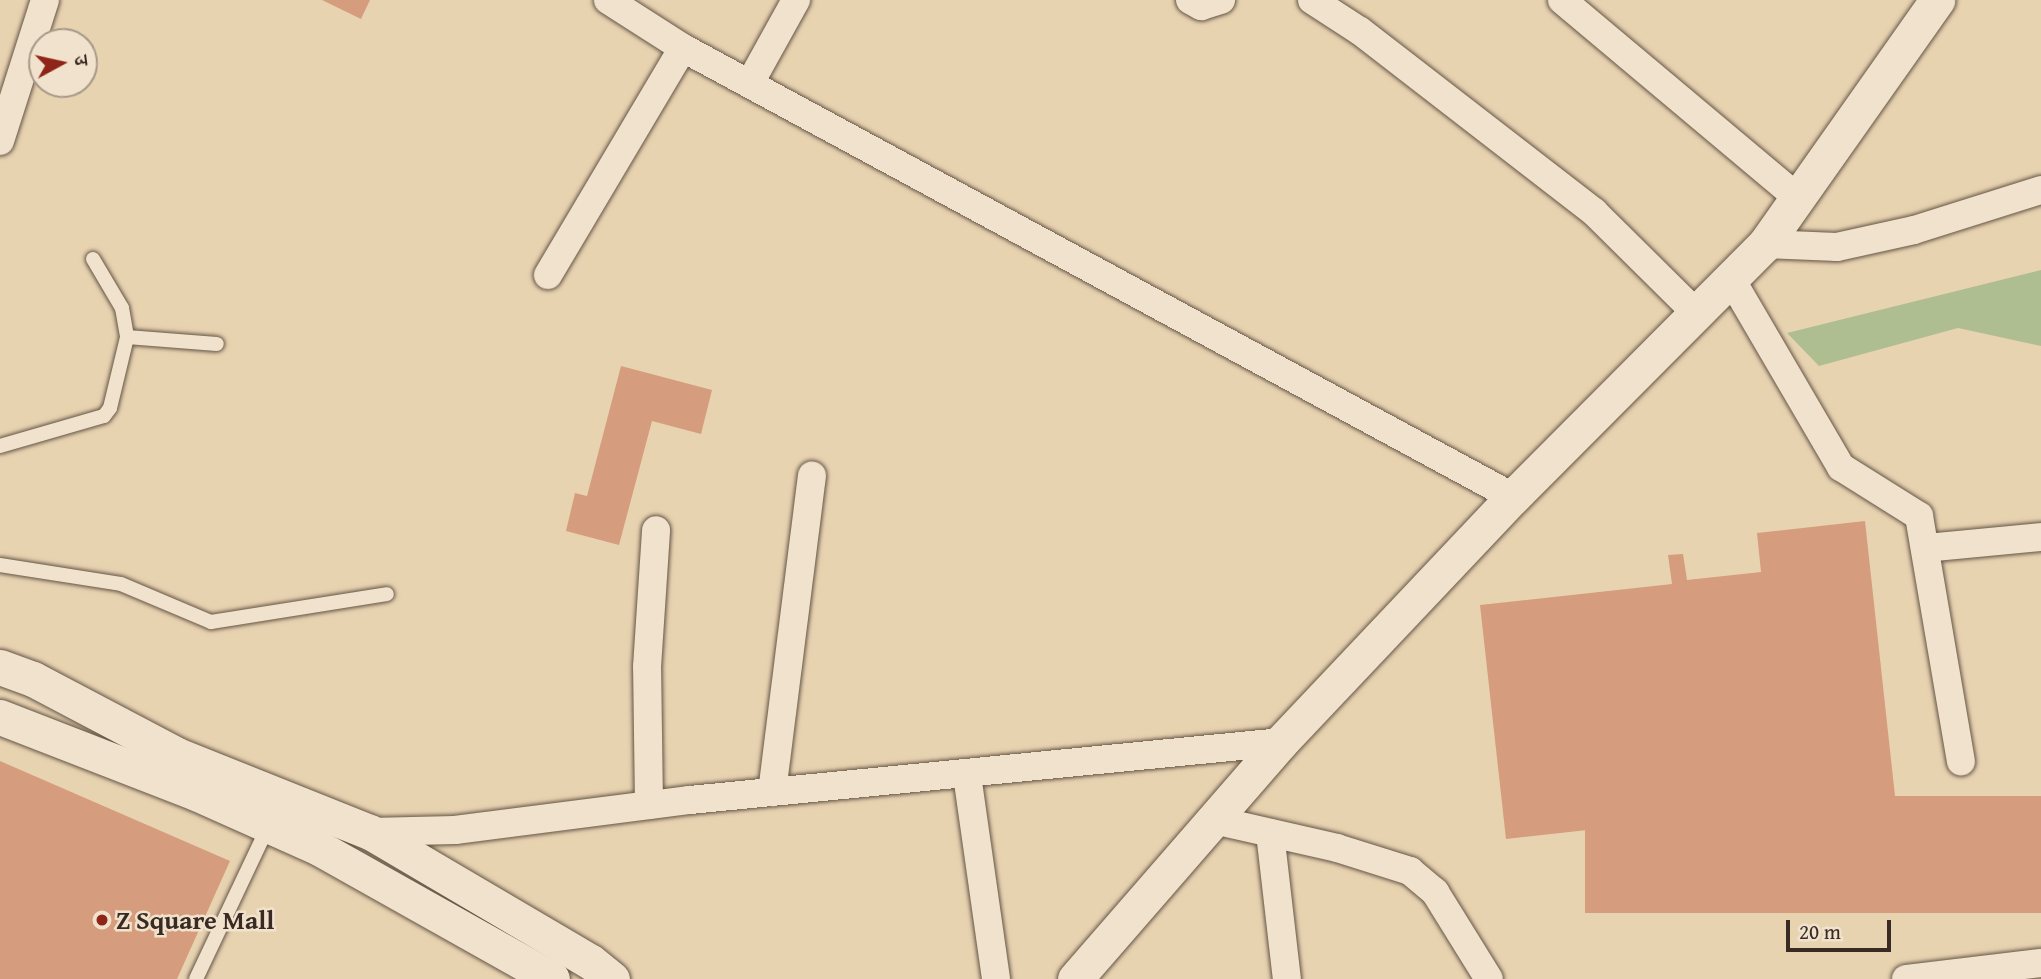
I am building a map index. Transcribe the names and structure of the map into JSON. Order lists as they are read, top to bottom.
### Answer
{
  "places": ["Z Square Mall"],
  "scale_bar": "20 m",
  "north": "right"
}
